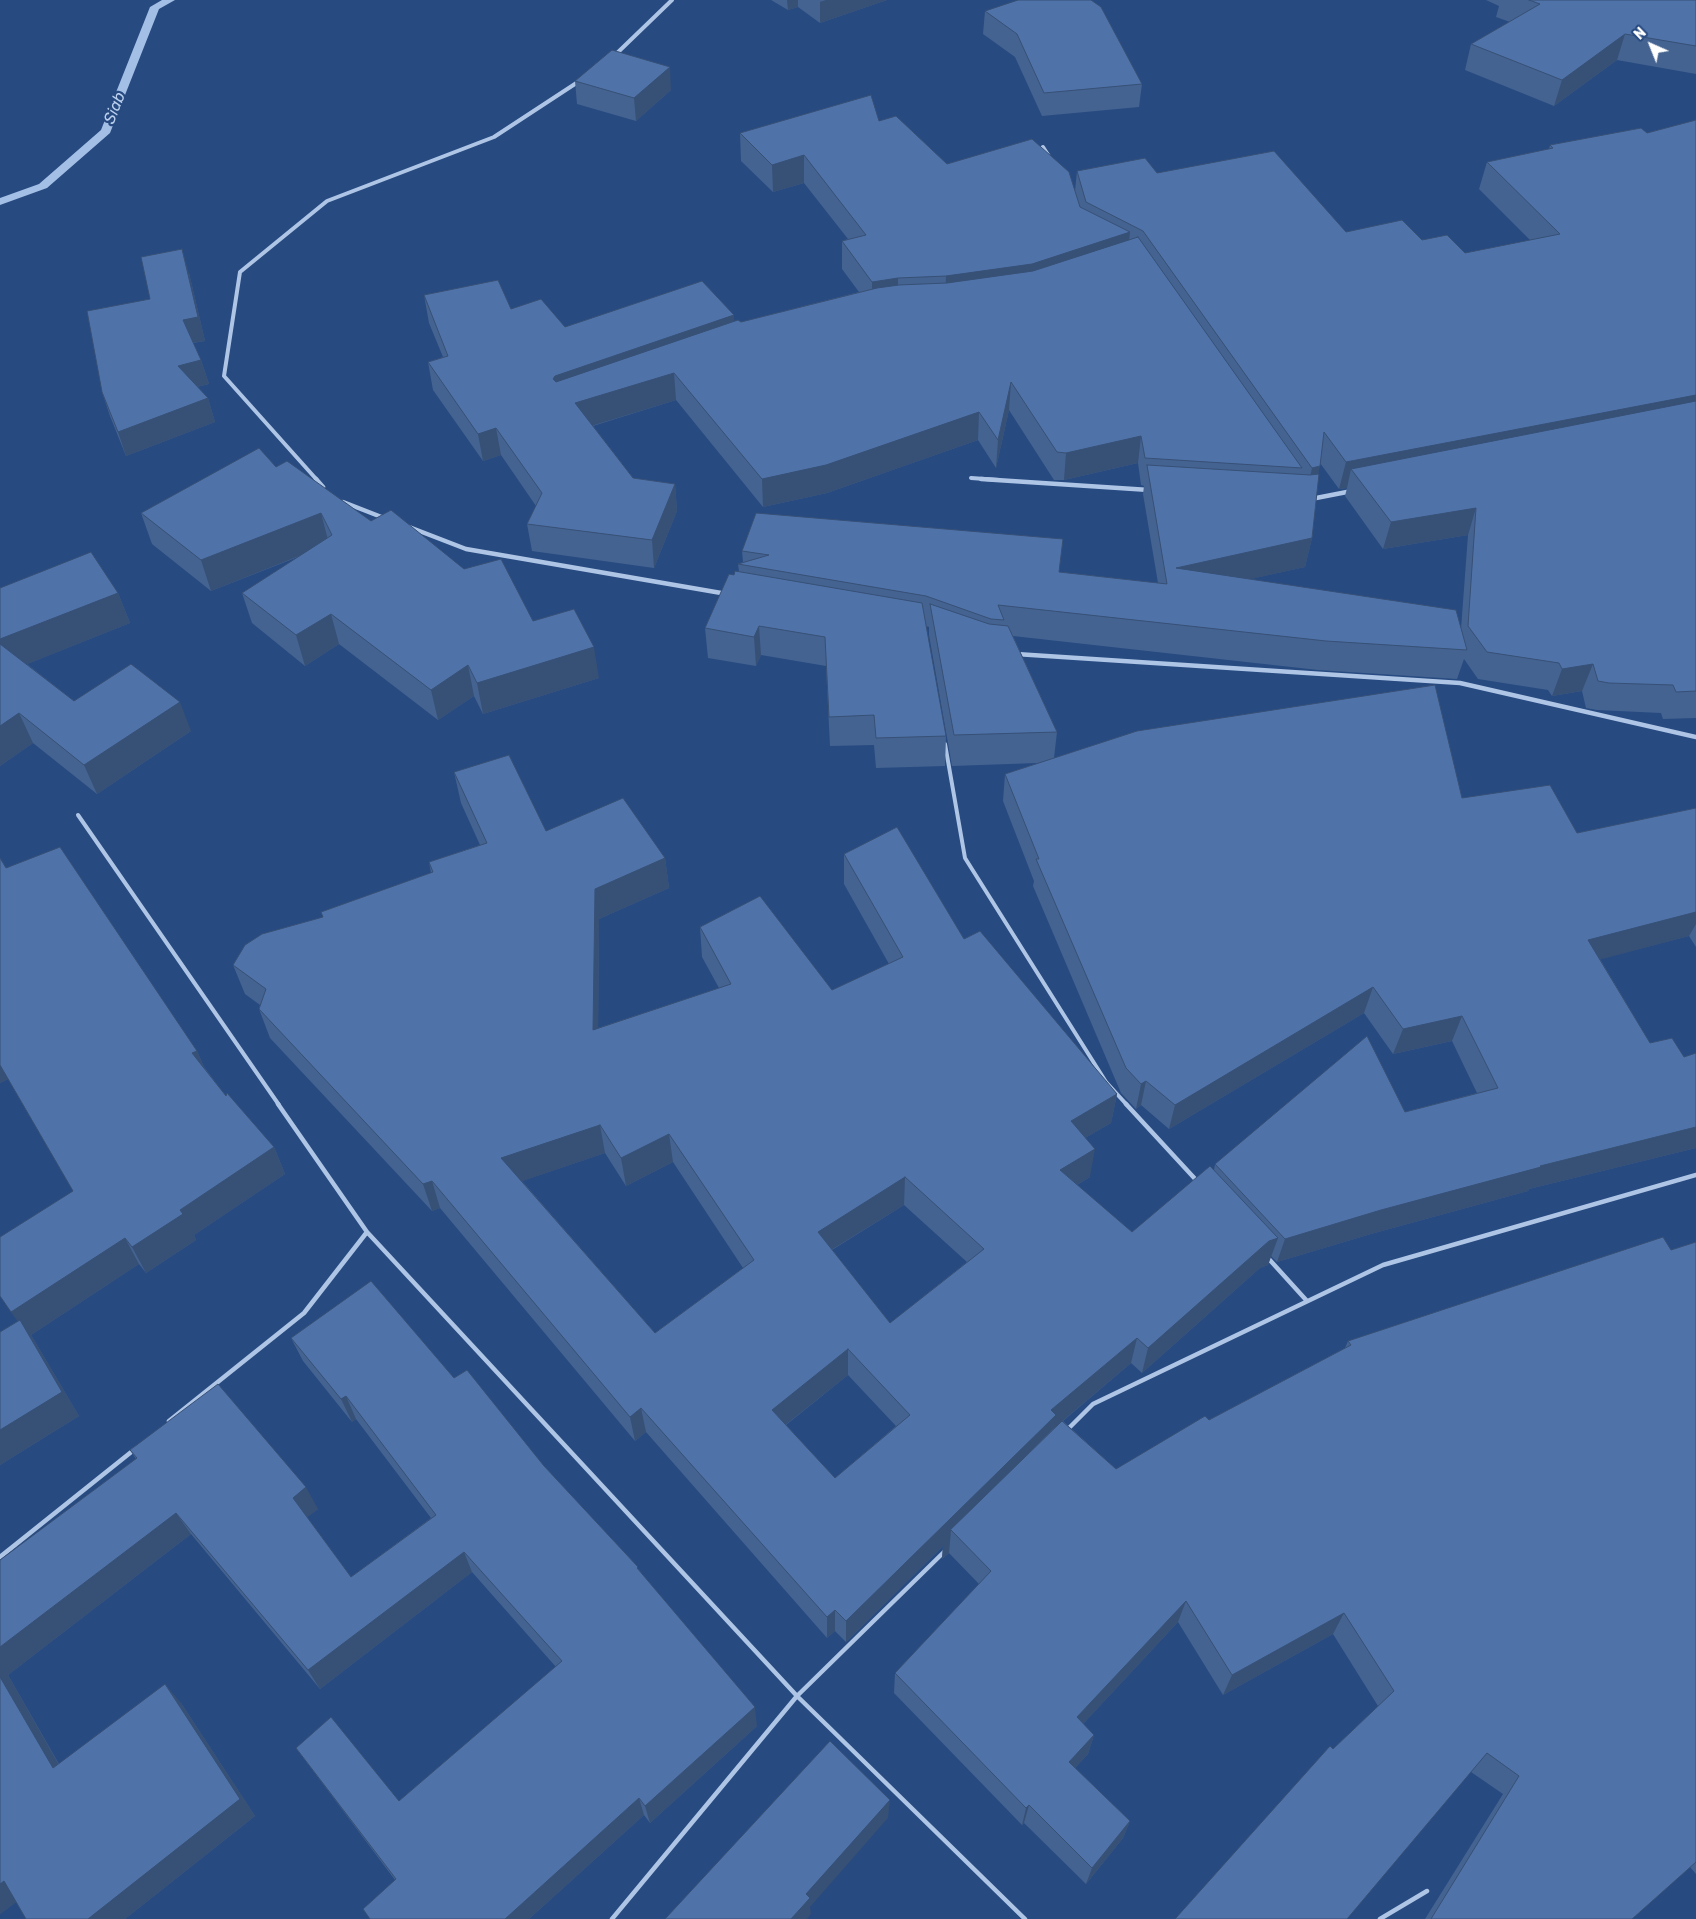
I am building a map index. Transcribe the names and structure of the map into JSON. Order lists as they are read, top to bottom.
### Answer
{
  "water": ["Siab"],
  "north": "top left"
}
